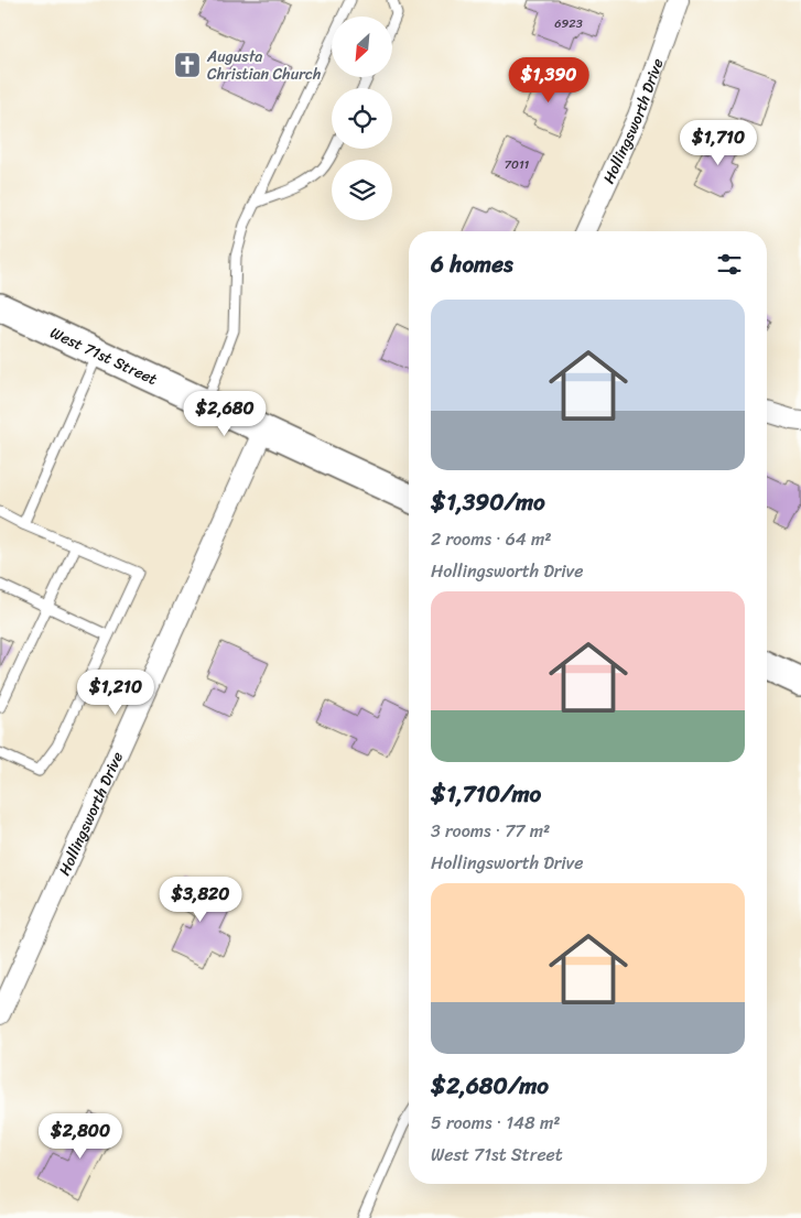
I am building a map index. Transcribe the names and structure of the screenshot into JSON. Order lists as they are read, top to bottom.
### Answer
{
  "streets": {
    "main road": ["West 71st Street"],
    "street": ["Hollingsworth Drive"]
  },
  "crossings": [
    ["Hollingsworth Drive", "West 71st Street"]
  ],
  "places": {
    "church": ["Augusta Christian Church"]
  },
  "house_numbers": ["6923", "7011"],
  "north": "bottom left",
  "page": {
    "price": [
      "$1,390",
      "$1,710",
      "$2,680",
      "$1,210",
      "$3,820",
      "$2,800"
    ],
    "heading": "6 homes",
    "list": [
      {
        "name": "$1,390/mo",
        "note": "2 rooms · 64 m² · Hollingsworth Drive"
      },
      {
        "name": "$1,710/mo",
        "note": "3 rooms · 77 m² · Hollingsworth Drive"
      },
      {
        "name": "$2,680/mo",
        "note": "5 rooms · 148 m² · West 71st Street"
      }
    ]
  }
}
